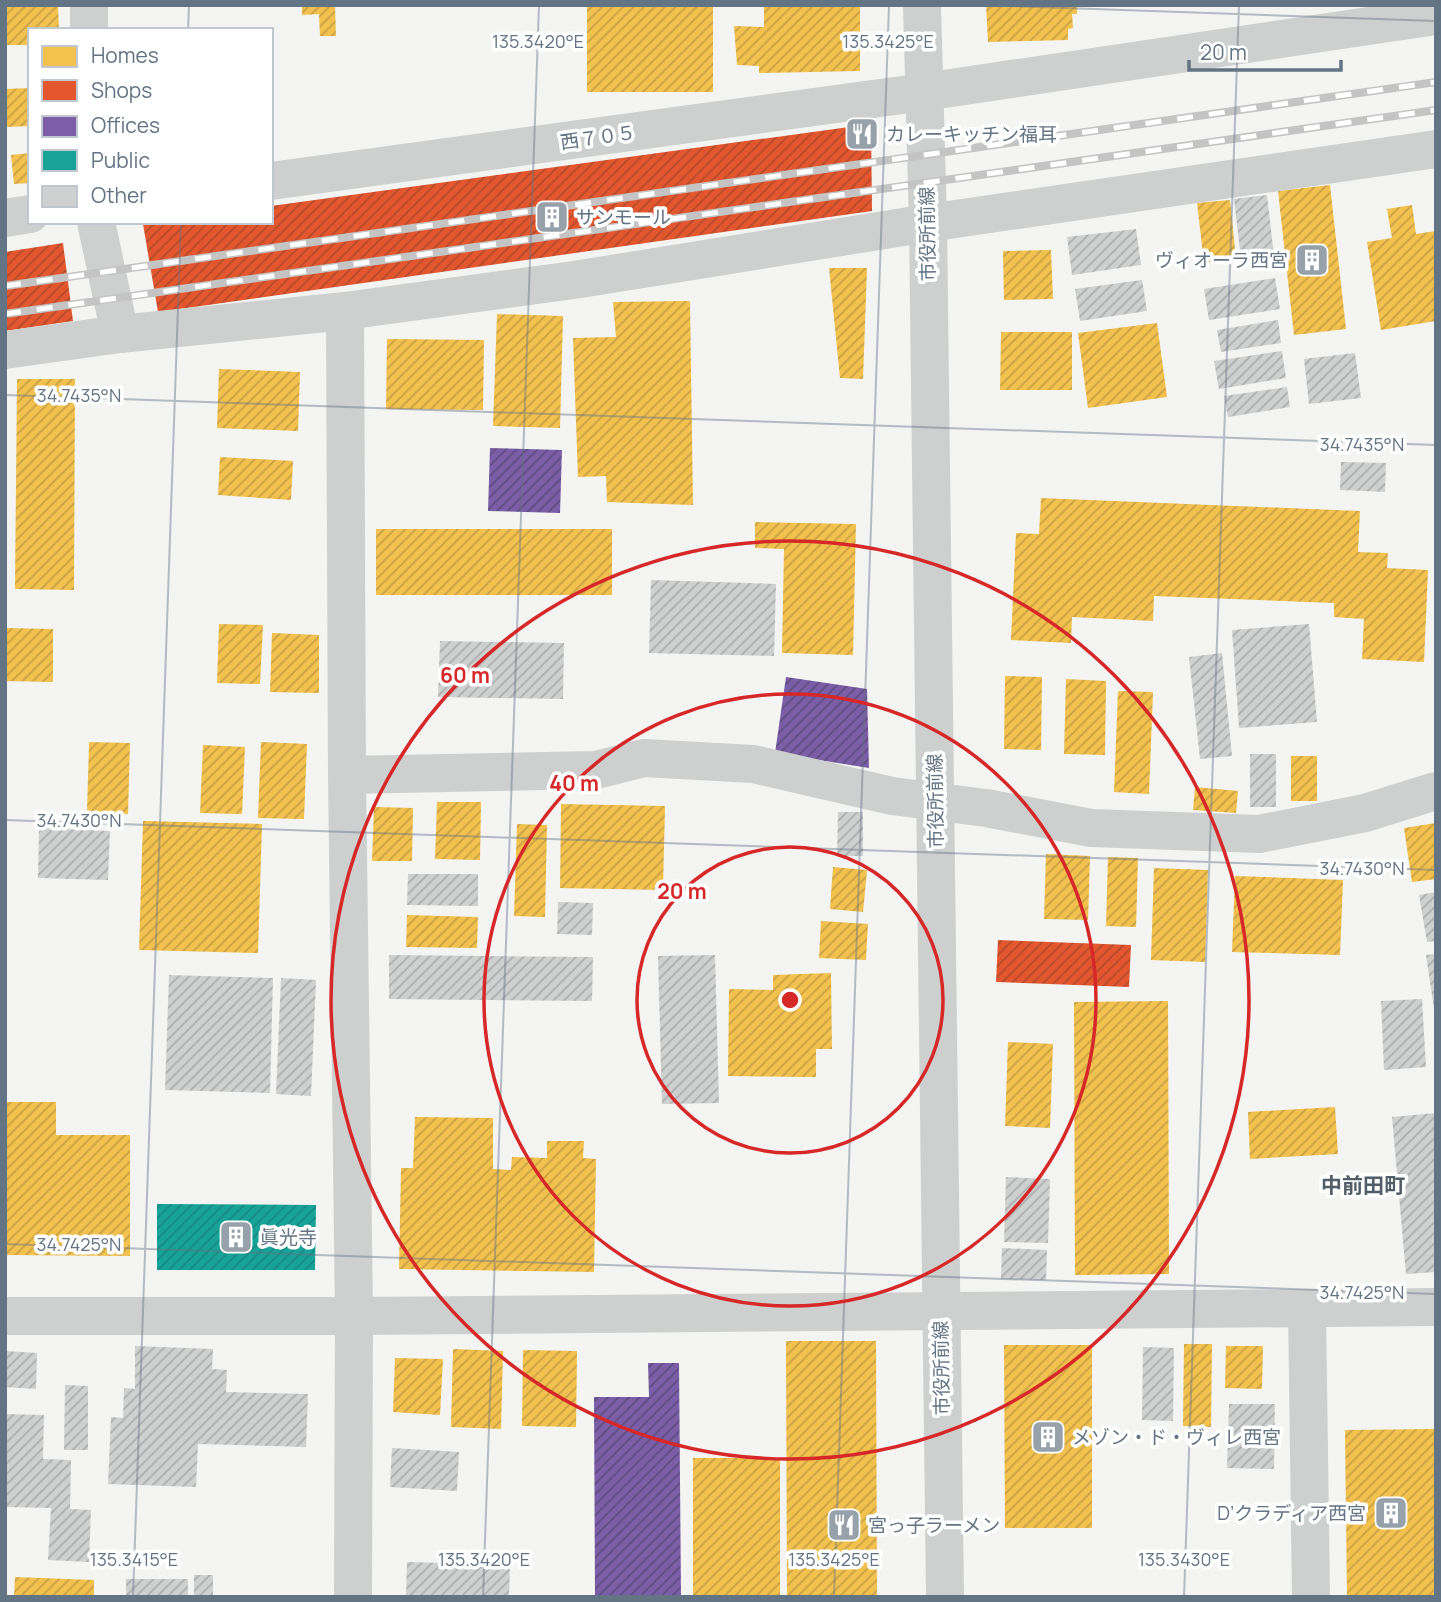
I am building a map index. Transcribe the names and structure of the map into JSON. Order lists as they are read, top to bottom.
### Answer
{
  "streets": {
    "street": ["西７０５", "市役所前線"]
  },
  "crossings": [
    ["西７０５", "市役所前線"]
  ],
  "districts": ["中前田町"],
  "places": {
    "restaurant": ["カレーキッチン福耳", "宮っ子ラーメン"],
    "building": [
      "サンモール",
      "ヴィオーラ西宮",
      "眞光寺",
      "メゾン・ド・ヴィレ西宮",
      "D’クラディア西宮"
    ]
  },
  "legend": [
    "Homes",
    "Shops",
    "Offices",
    "Public",
    "Other"
  ],
  "scale_bar": "20 m",
  "coordinates": [
    "135.3420°E",
    "135.3425°E",
    "34.7435°N",
    "34.7430°N",
    "34.7425°N",
    "135.3415°E",
    "135.3430°E"
  ],
  "rings": ["60 m", "40 m", "20 m"]
}
